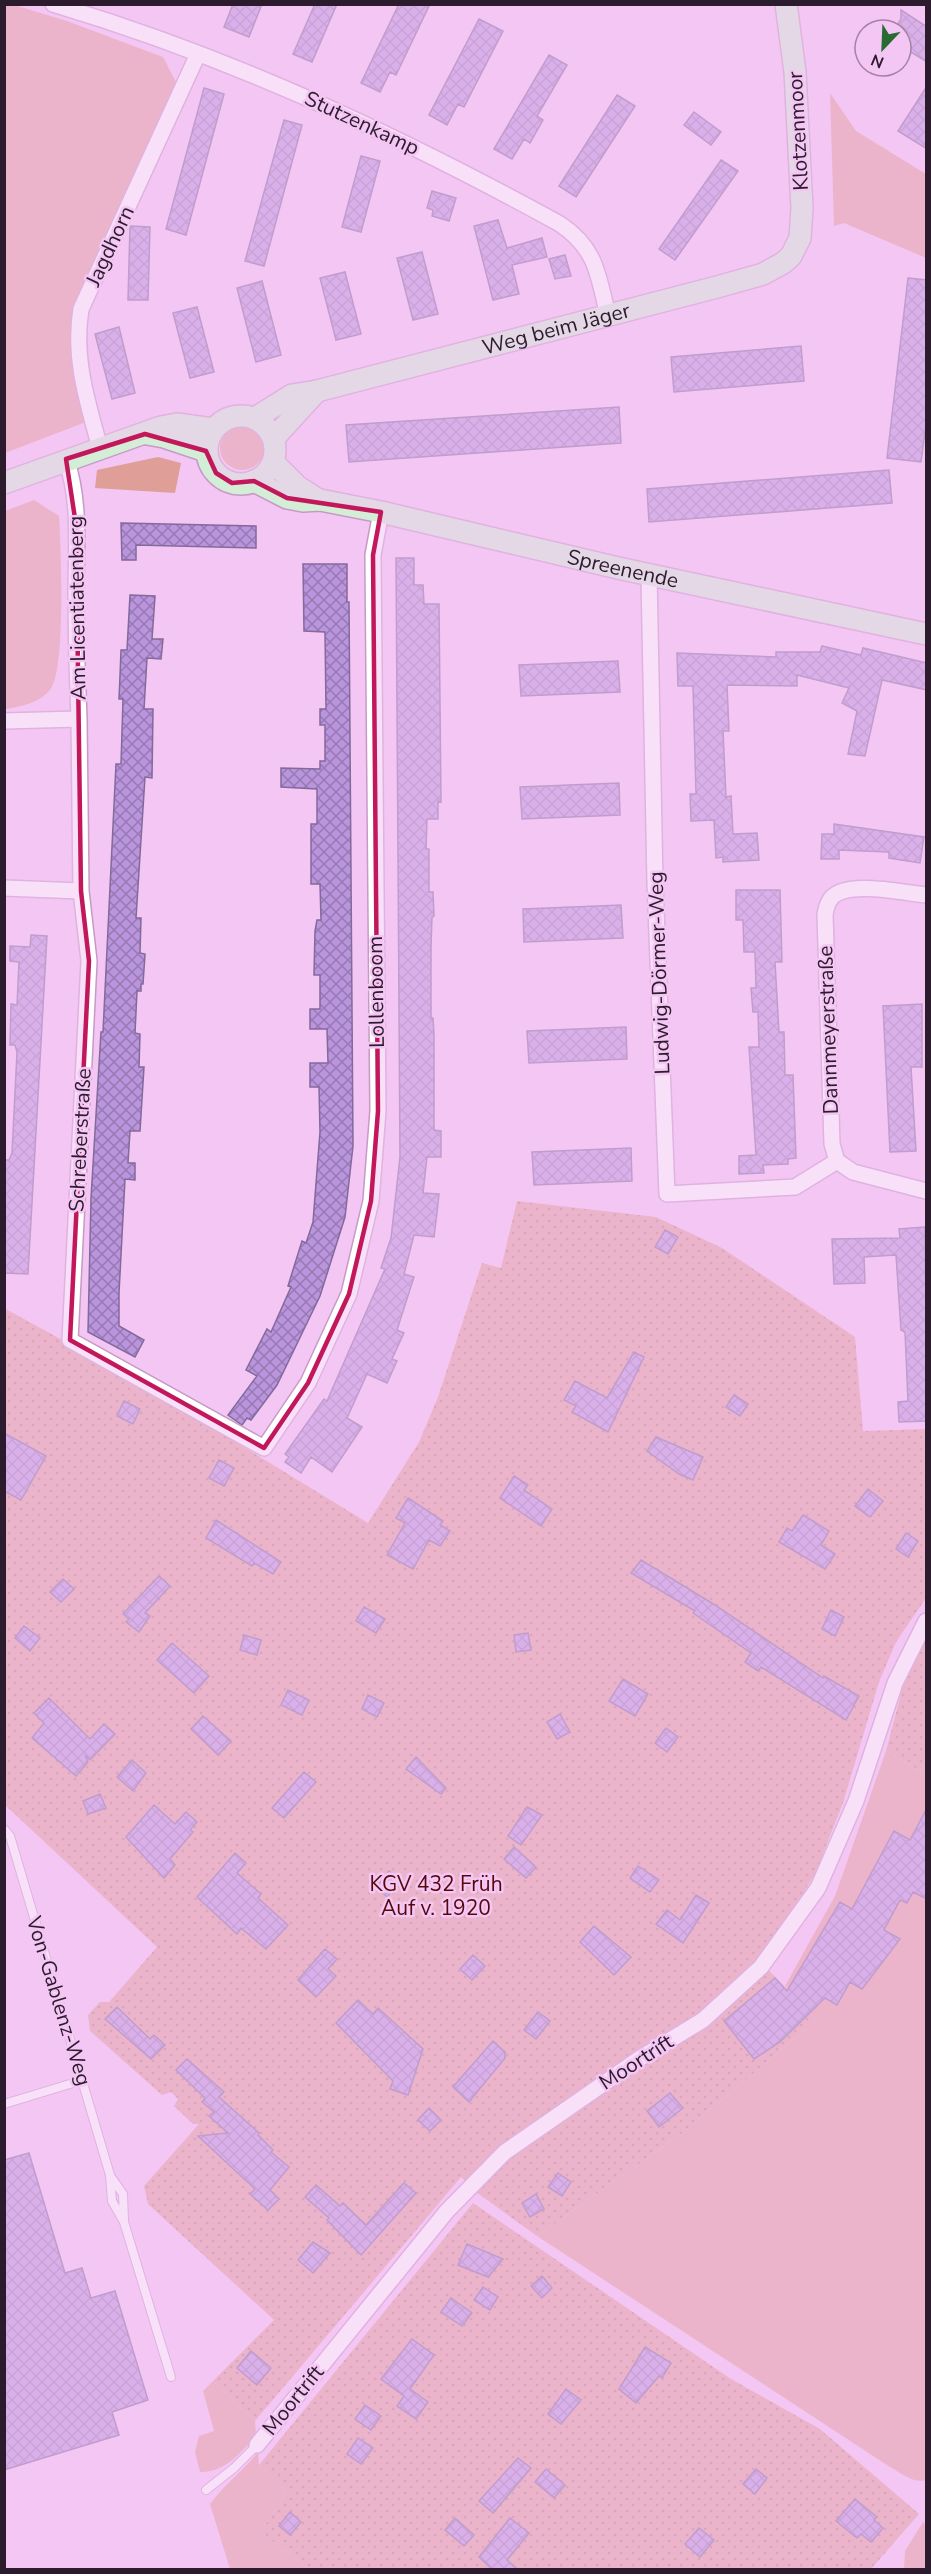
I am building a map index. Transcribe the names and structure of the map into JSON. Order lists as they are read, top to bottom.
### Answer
{
  "streets": {
    "street": [
      "Stutzenkamp",
      "Klotzenmoor",
      "Jagdhorn",
      "Weg beim Jäger",
      "Spreenende",
      "Am Licentiatenberg",
      "Ludwig-Dörmer-Weg",
      "Lollenboom",
      "Dannmeyerstraße",
      "Schreberstraße",
      "Moortrift"
    ],
    "lane": ["Von-Gablenz-Weg"]
  },
  "crossings": [
    ["Stutzenkamp", "Jagdhorn"],
    ["Stutzenkamp", "Weg beim Jäger"],
    ["Klotzenmoor", "Weg beim Jäger"],
    ["Weg beim Jäger", "Spreenende"],
    ["Spreenende", "Ludwig-Dörmer-Weg"],
    ["Spreenende", "Lollenboom"],
    ["Am Licentiatenberg", "Schreberstraße"],
    ["Ludwig-Dörmer-Weg", "Dannmeyerstraße"],
    ["Lollenboom", "Schreberstraße"]
  ],
  "parks": ["KGV 432 Früh Auf v. 1920"],
  "north": "bottom left"
}
